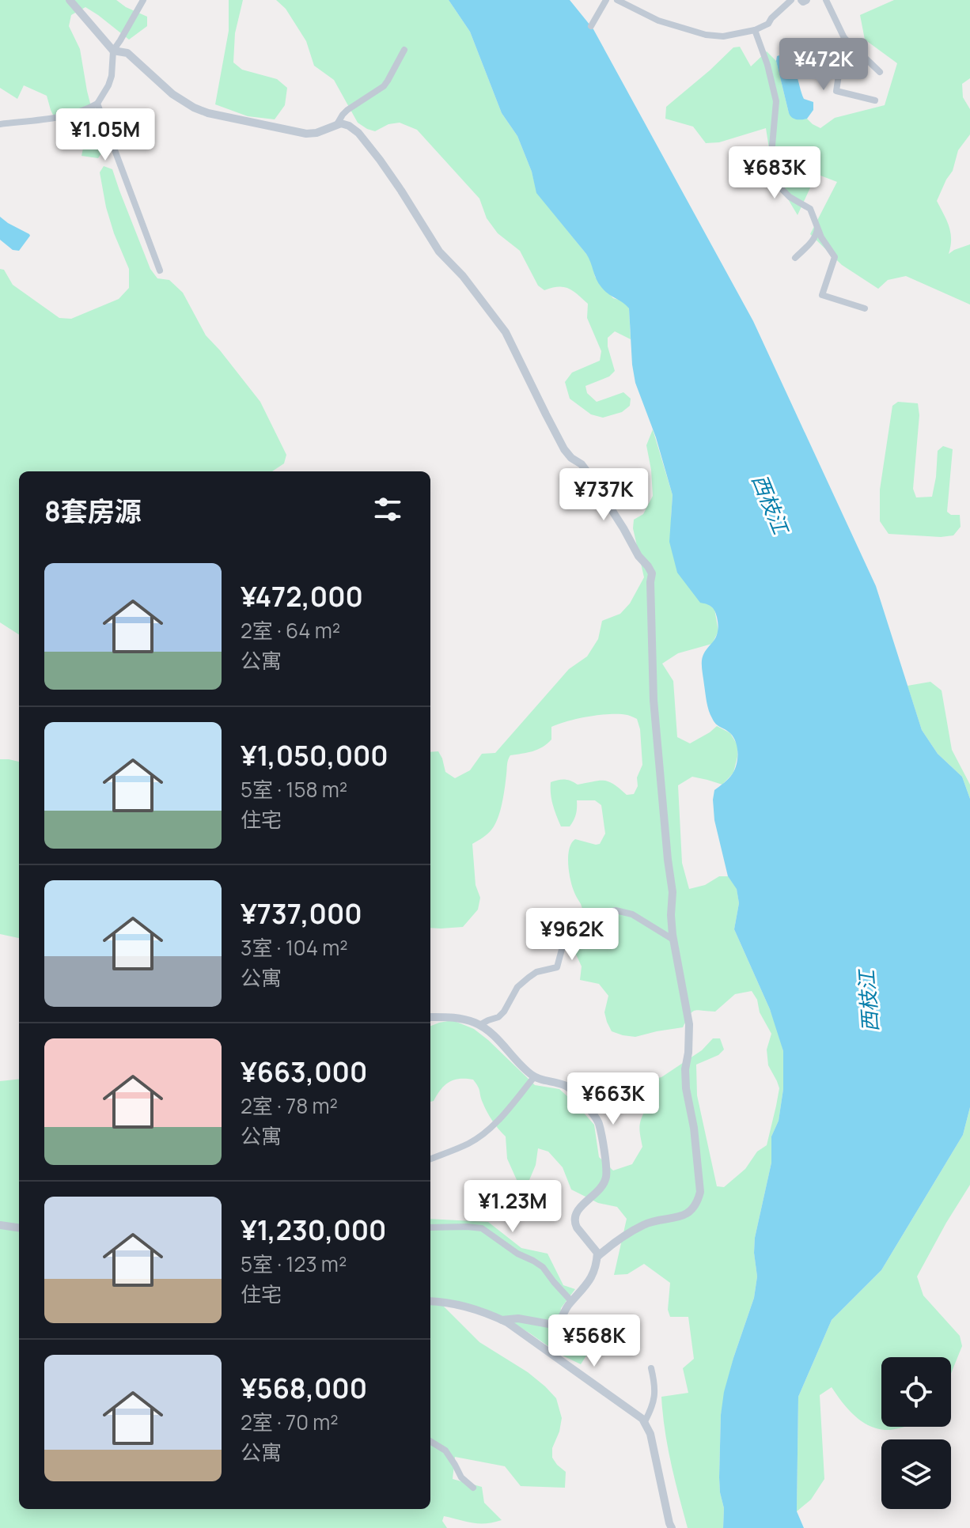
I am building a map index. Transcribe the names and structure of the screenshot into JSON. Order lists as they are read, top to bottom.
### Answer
{
  "water": ["西枝江"],
  "page": {
    "price": [
      "¥472K",
      "¥1.05M",
      "¥683K",
      "¥737K",
      "¥962K",
      "¥663K",
      "¥1.23M",
      "¥568K"
    ],
    "heading": "8套房源",
    "list": [
      {
        "name": "¥472,000",
        "note": "2室 · 64 m² · 公寓"
      },
      {
        "name": "¥1,050,000",
        "note": "5室 · 158 m² · 住宅"
      },
      {
        "name": "¥737,000",
        "note": "3室 · 104 m² · 公寓"
      },
      {
        "name": "¥663,000",
        "note": "2室 · 78 m² · 公寓"
      },
      {
        "name": "¥1,230,000",
        "note": "5室 · 123 m² · 住宅"
      },
      {
        "name": "¥568,000",
        "note": "2室 · 70 m² · 公寓"
      }
    ]
  }
}
